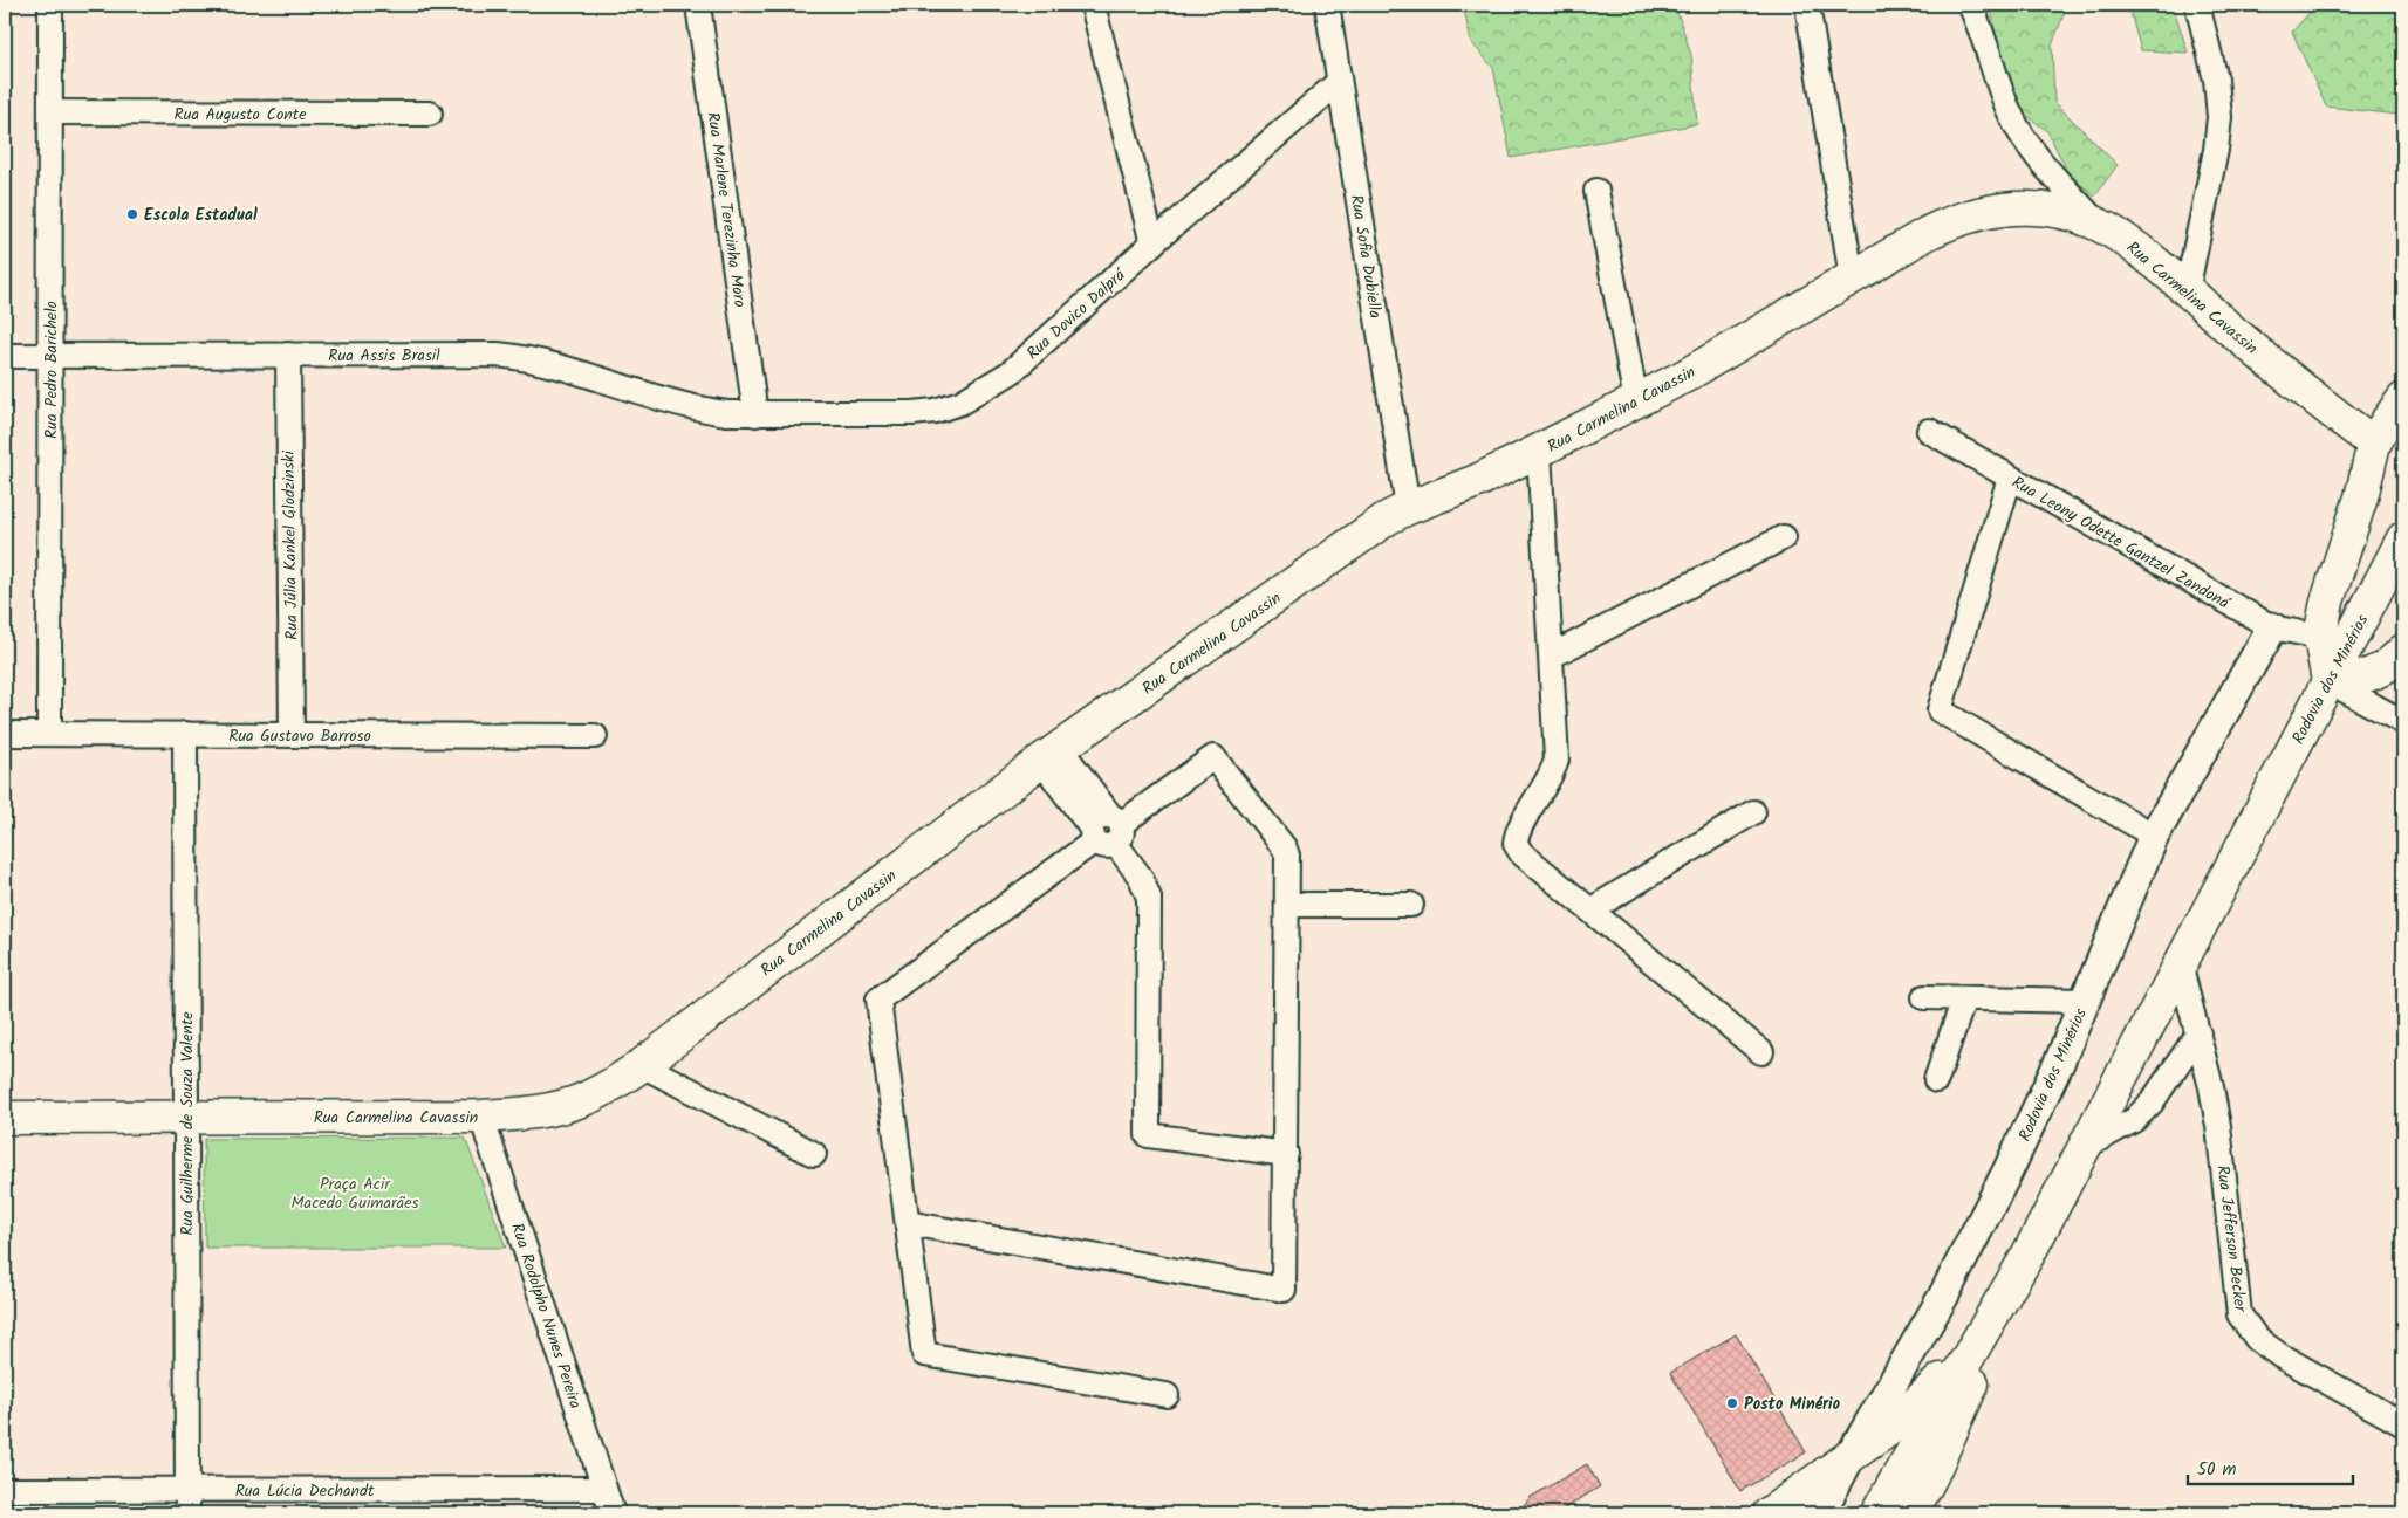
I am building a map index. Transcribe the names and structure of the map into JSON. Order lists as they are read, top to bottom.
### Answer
{
  "streets": {
    "main road": ["Rua Carmelina Cavassin", "Rodovia dos Minérios"],
    "street": [
      "Rua Augusto Conte",
      "Rua Marlene Terezinha Moro",
      "Rua Sofia Dubiella",
      "Rua Dovico Dalprá",
      "Rua Assis Brasil",
      "Rua Pedro Barichelo",
      "Rua Leony Odette Gantzel Zandoná",
      "Rua Júlia Kankel Glodzinski",
      "Rua Gustavo Barroso",
      "Rua Guilherme de Souza Valente",
      "Rua Jefferson Becker",
      "Rua Rodolpho Nunes Pereira",
      "Rua Lúcia Dechandt"
    ]
  },
  "crossings": [
    ["Rua Augusto Conte", "Rua Pedro Barichelo"],
    ["Rua Marlene Terezinha Moro", "Rua Dovico Dalprá"],
    ["Rua Marlene Terezinha Moro", "Rua Assis Brasil"],
    ["Rua Sofia Dubiella", "Rua Carmelina Cavassin"],
    ["Rua Sofia Dubiella", "Rua Dovico Dalprá"],
    ["Rua Carmelina Cavassin", "Rua Guilherme de Souza Valente"],
    ["Rua Carmelina Cavassin", "Rua Rodolpho Nunes Pereira"],
    ["Rua Dovico Dalprá", "Rua Assis Brasil"],
    ["Rua Assis Brasil", "Rua Pedro Barichelo"],
    ["Rua Assis Brasil", "Rua Júlia Kankel Glodzinski"],
    ["Rua Pedro Barichelo", "Rua Gustavo Barroso"],
    ["Rua Leony Odette Gantzel Zandoná", "Rodovia dos Minérios"],
    ["Rua Júlia Kankel Glodzinski", "Rua Gustavo Barroso"],
    ["Rodovia dos Minérios", "Rua Jefferson Becker"],
    ["Rua Gustavo Barroso", "Rua Guilherme de Souza Valente"],
    ["Rua Guilherme de Souza Valente", "Rua Lúcia Dechandt"],
    ["Rua Rodolpho Nunes Pereira", "Rua Lúcia Dechandt"]
  ],
  "parks": ["Praça Acir Macedo Guimarães"],
  "places": ["Escola Estadual", "Posto Minério"],
  "scale_bar": "50 m"
}
